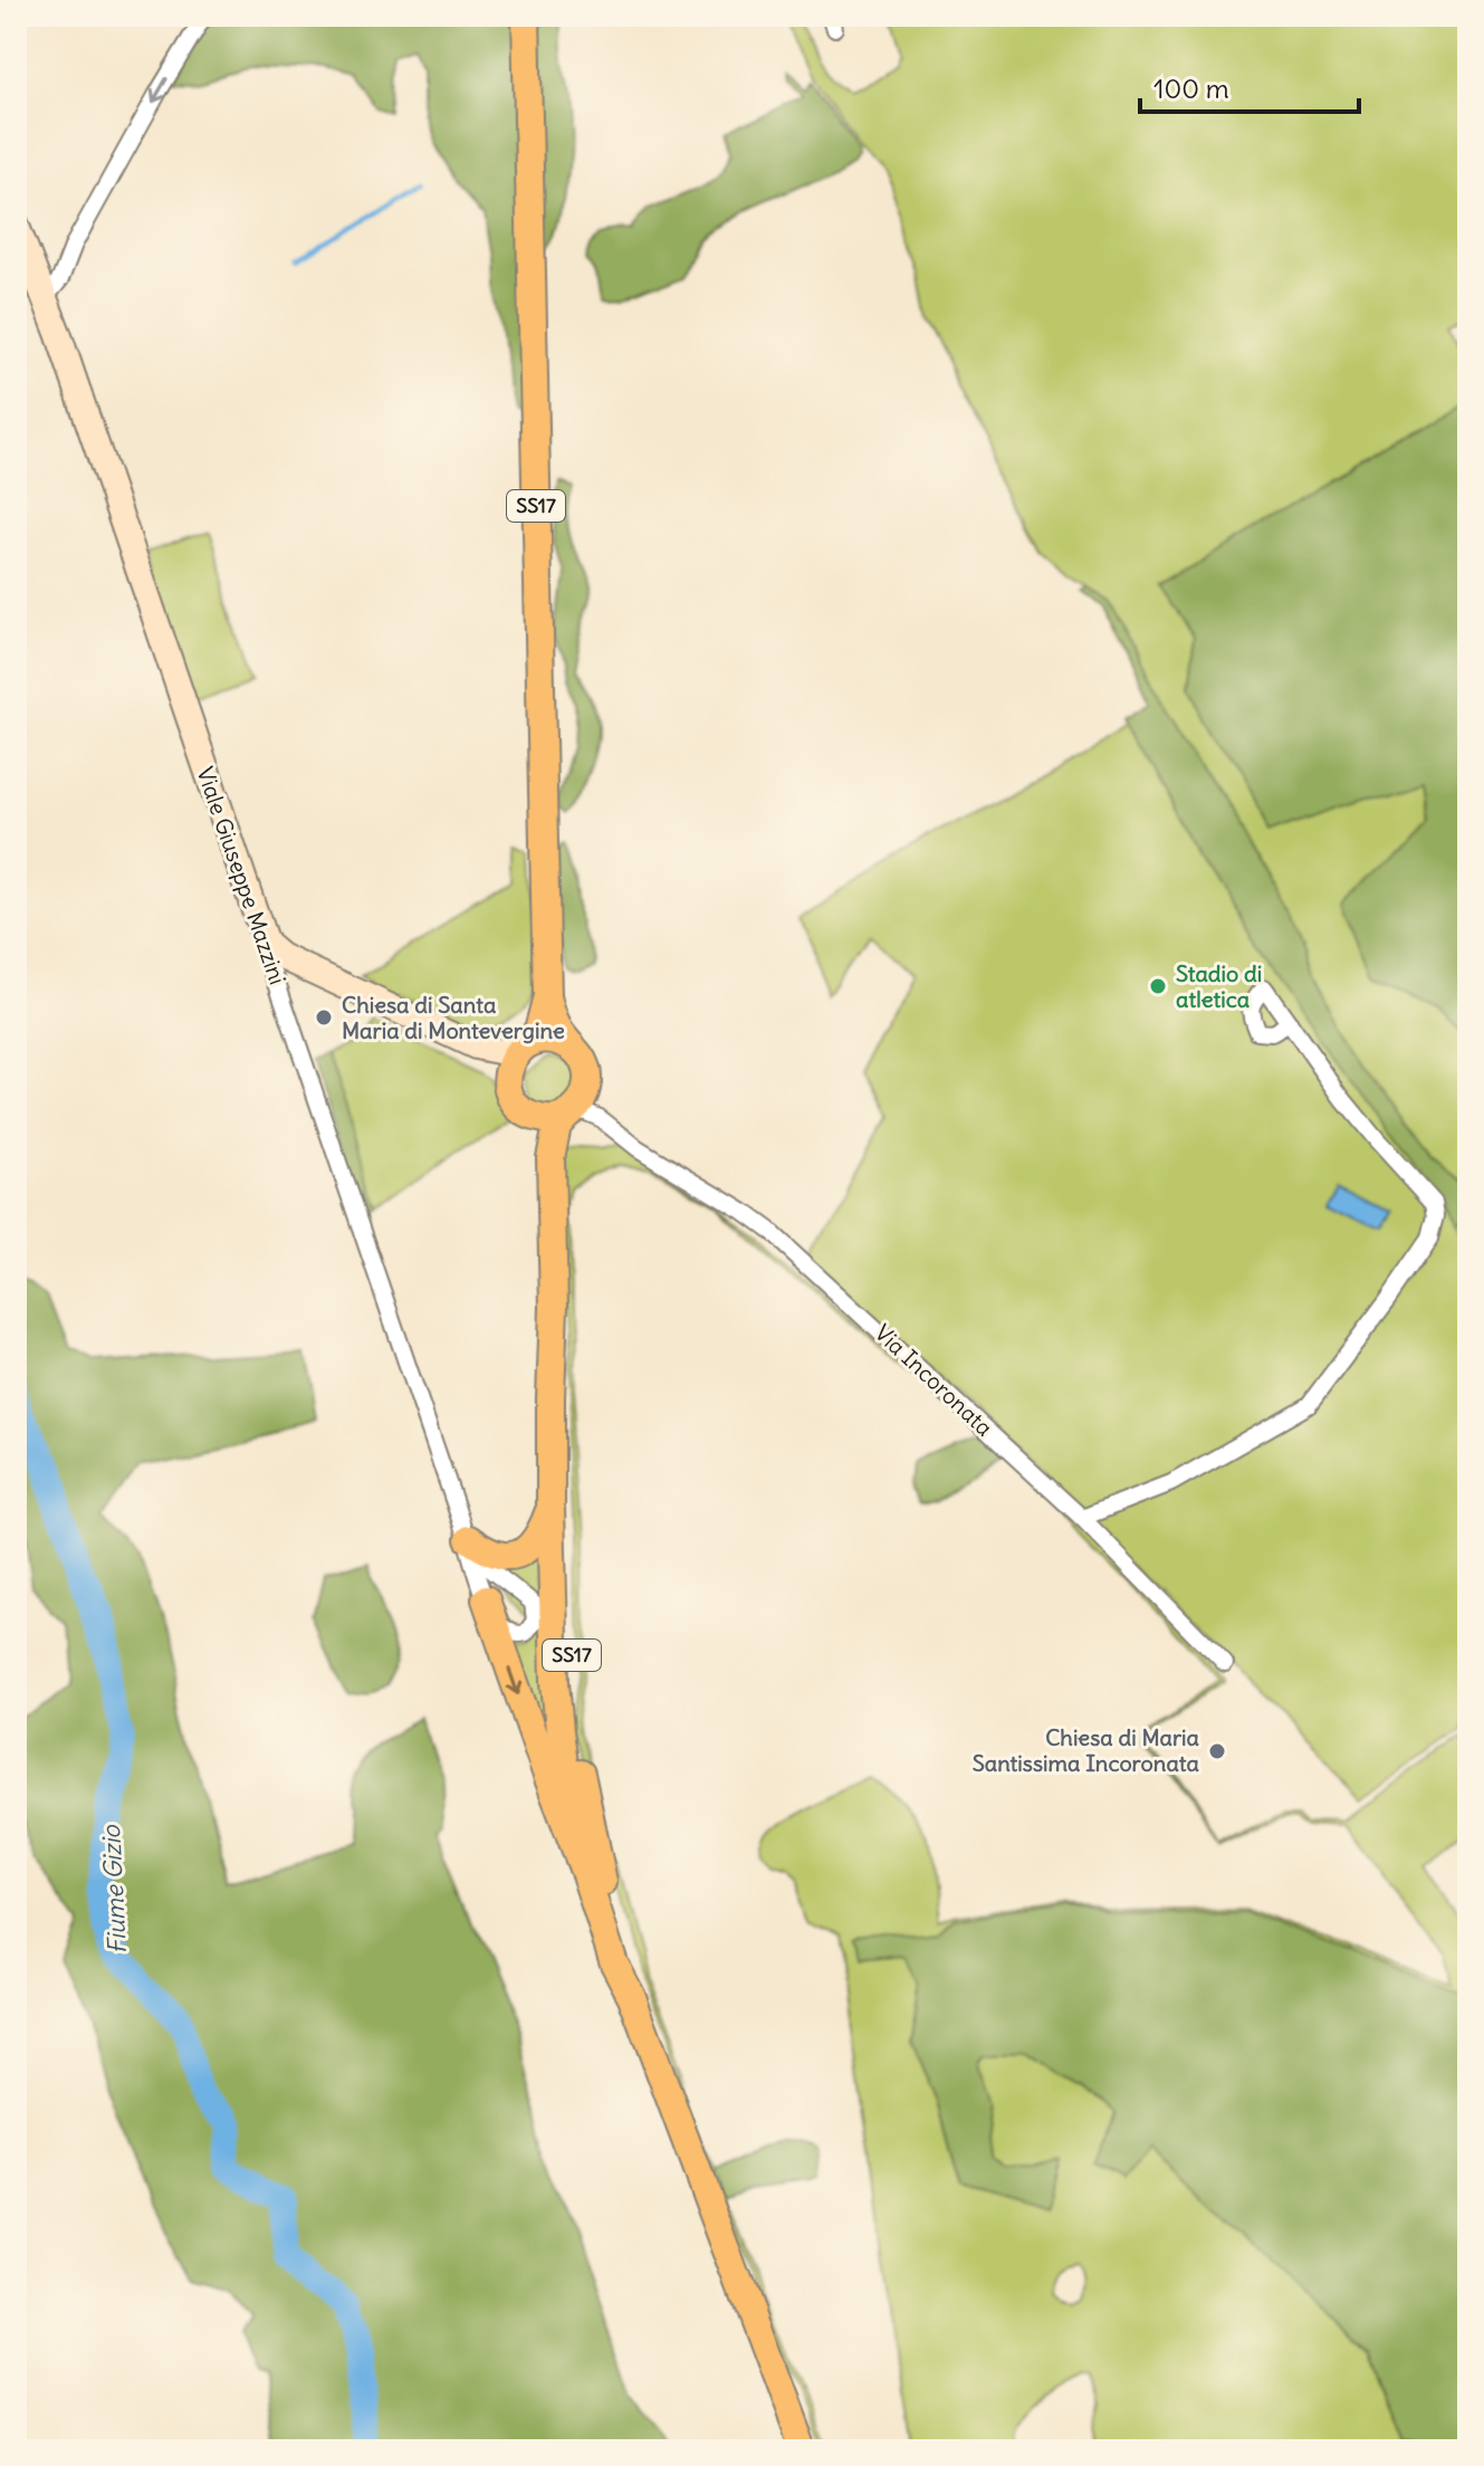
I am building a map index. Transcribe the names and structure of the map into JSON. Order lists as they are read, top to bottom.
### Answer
{
  "streets": {
    "main road": ["SS17", "Viale Giuseppe Mazzini"],
    "street": ["Via Incoronata"]
  },
  "crossings": [
    ["SS17", "Via Incoronata"]
  ],
  "water": ["Fiume Gizio"],
  "places": ["Stadio di atletica", "Chiesa di Santa Maria di Montevergine", "Chiesa di Maria Santissima Incoronata"],
  "scale_bar": "100 m"
}
